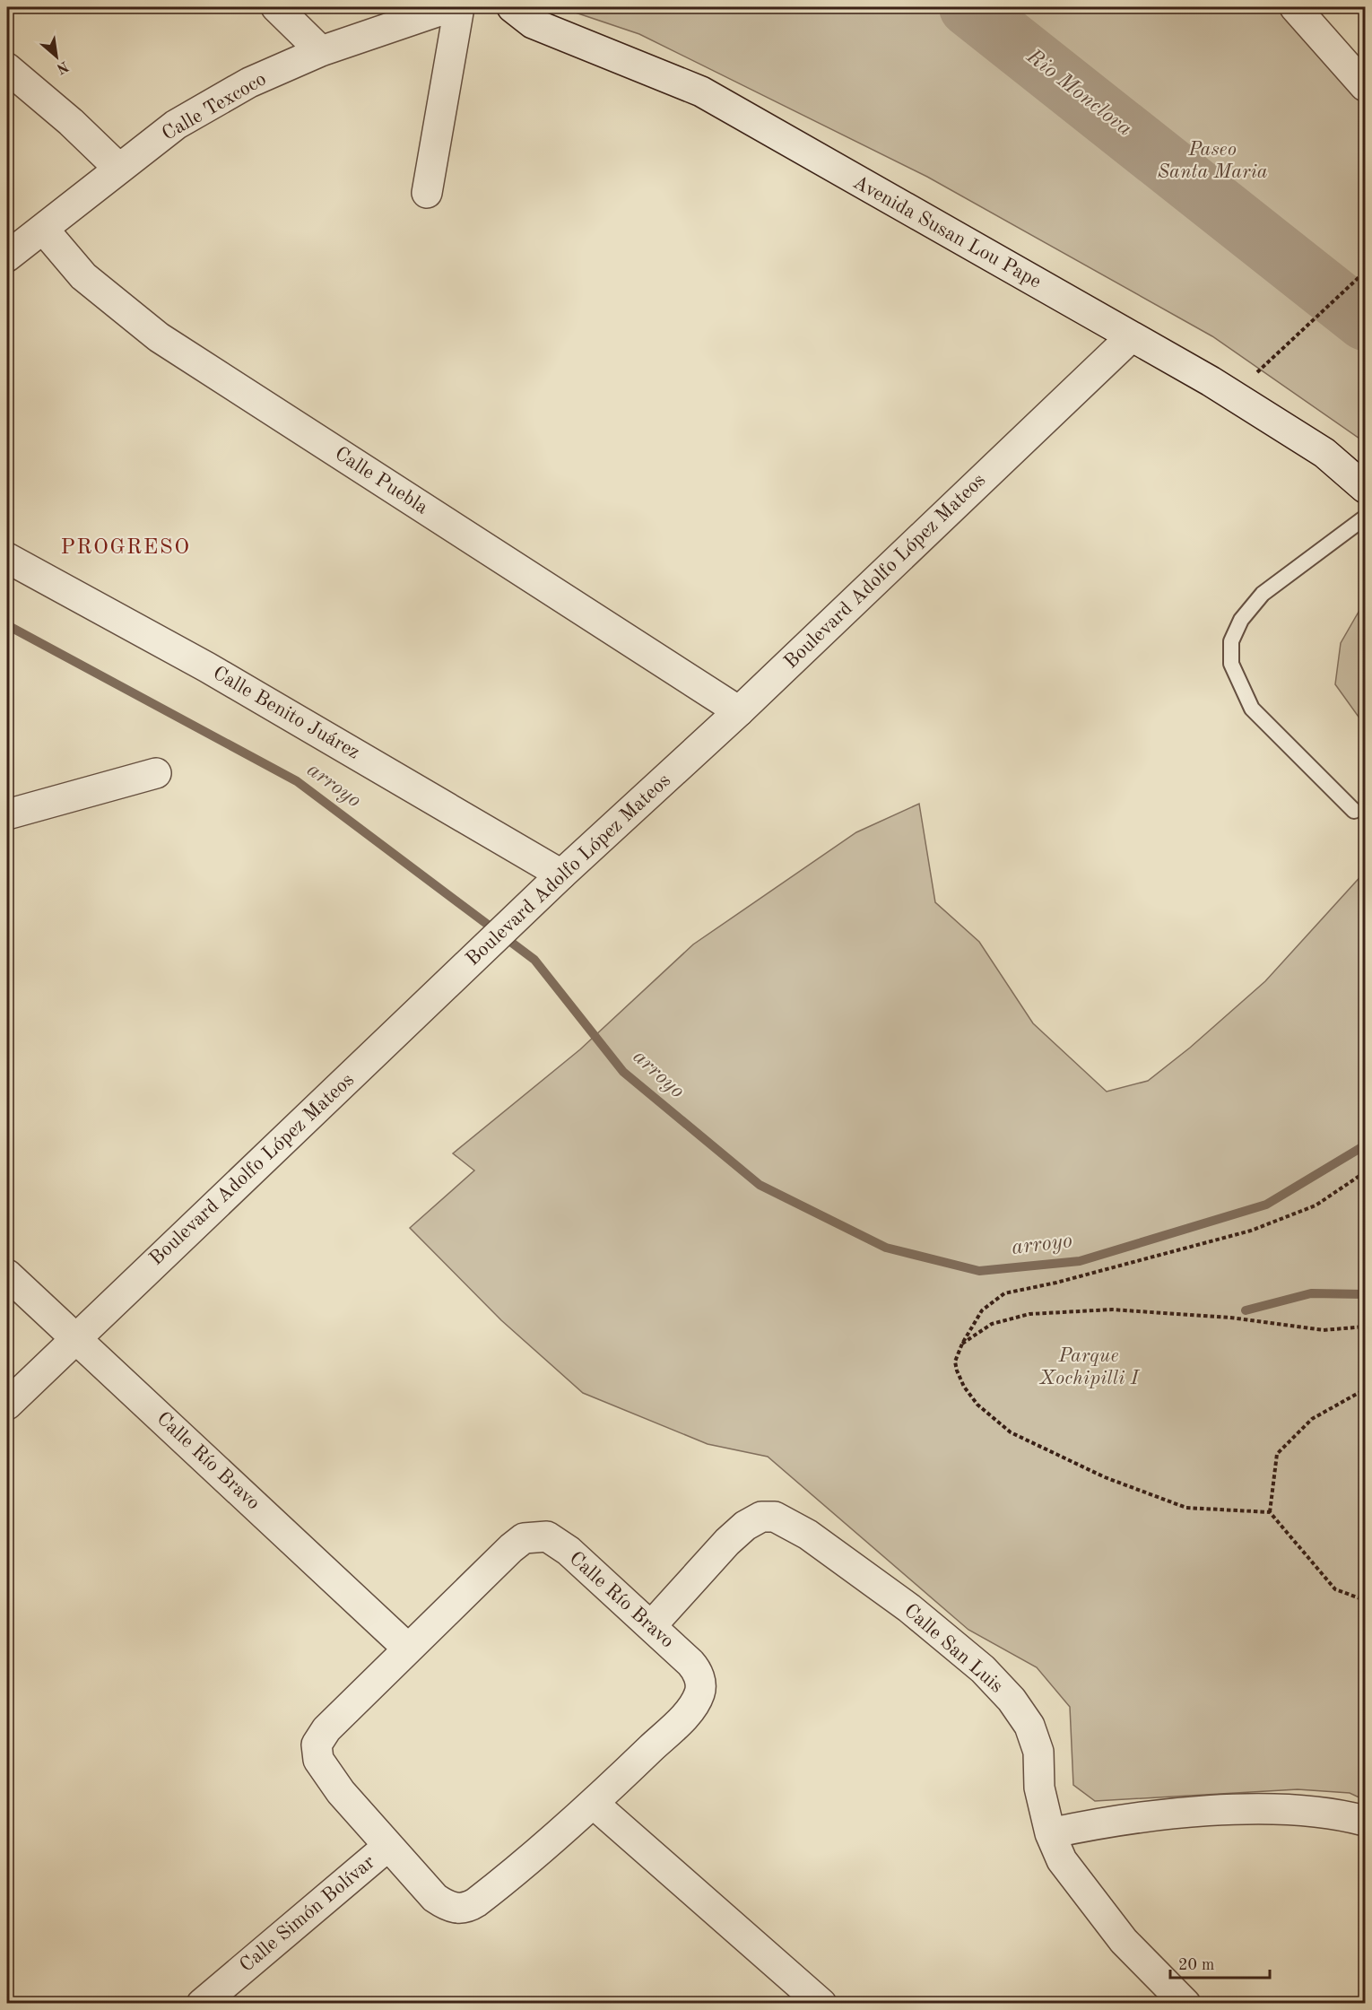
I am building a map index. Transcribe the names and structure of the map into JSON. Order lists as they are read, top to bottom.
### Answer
{
  "streets": {
    "street": [
      "Calle Texcoco",
      "Avenida Susan Lou Pape",
      "Calle Puebla",
      "Boulevard Adolfo López Mateos",
      "Calle Benito Juárez",
      "Calle Río Bravo",
      "Calle San Luis",
      "Calle Simón Bolívar"
    ]
  },
  "crossings": [
    ["Calle Texcoco", "Calle Puebla"],
    ["Avenida Susan Lou Pape", "Boulevard Adolfo López Mateos"],
    ["Calle Puebla", "Boulevard Adolfo López Mateos"],
    ["Boulevard Adolfo López Mateos", "Calle Benito Juárez"],
    ["Boulevard Adolfo López Mateos", "Calle Río Bravo"],
    ["Calle Río Bravo", "Calle San Luis"],
    ["Calle Río Bravo", "Calle Simón Bolívar"]
  ],
  "districts": ["PROGRESO"],
  "water": ["Rio Monclova", "arroyo"],
  "parks": ["Paseo Santa Maria", "Parque Xochipilli I"],
  "scale_bar": "20 m",
  "north": "bottom right"
}
